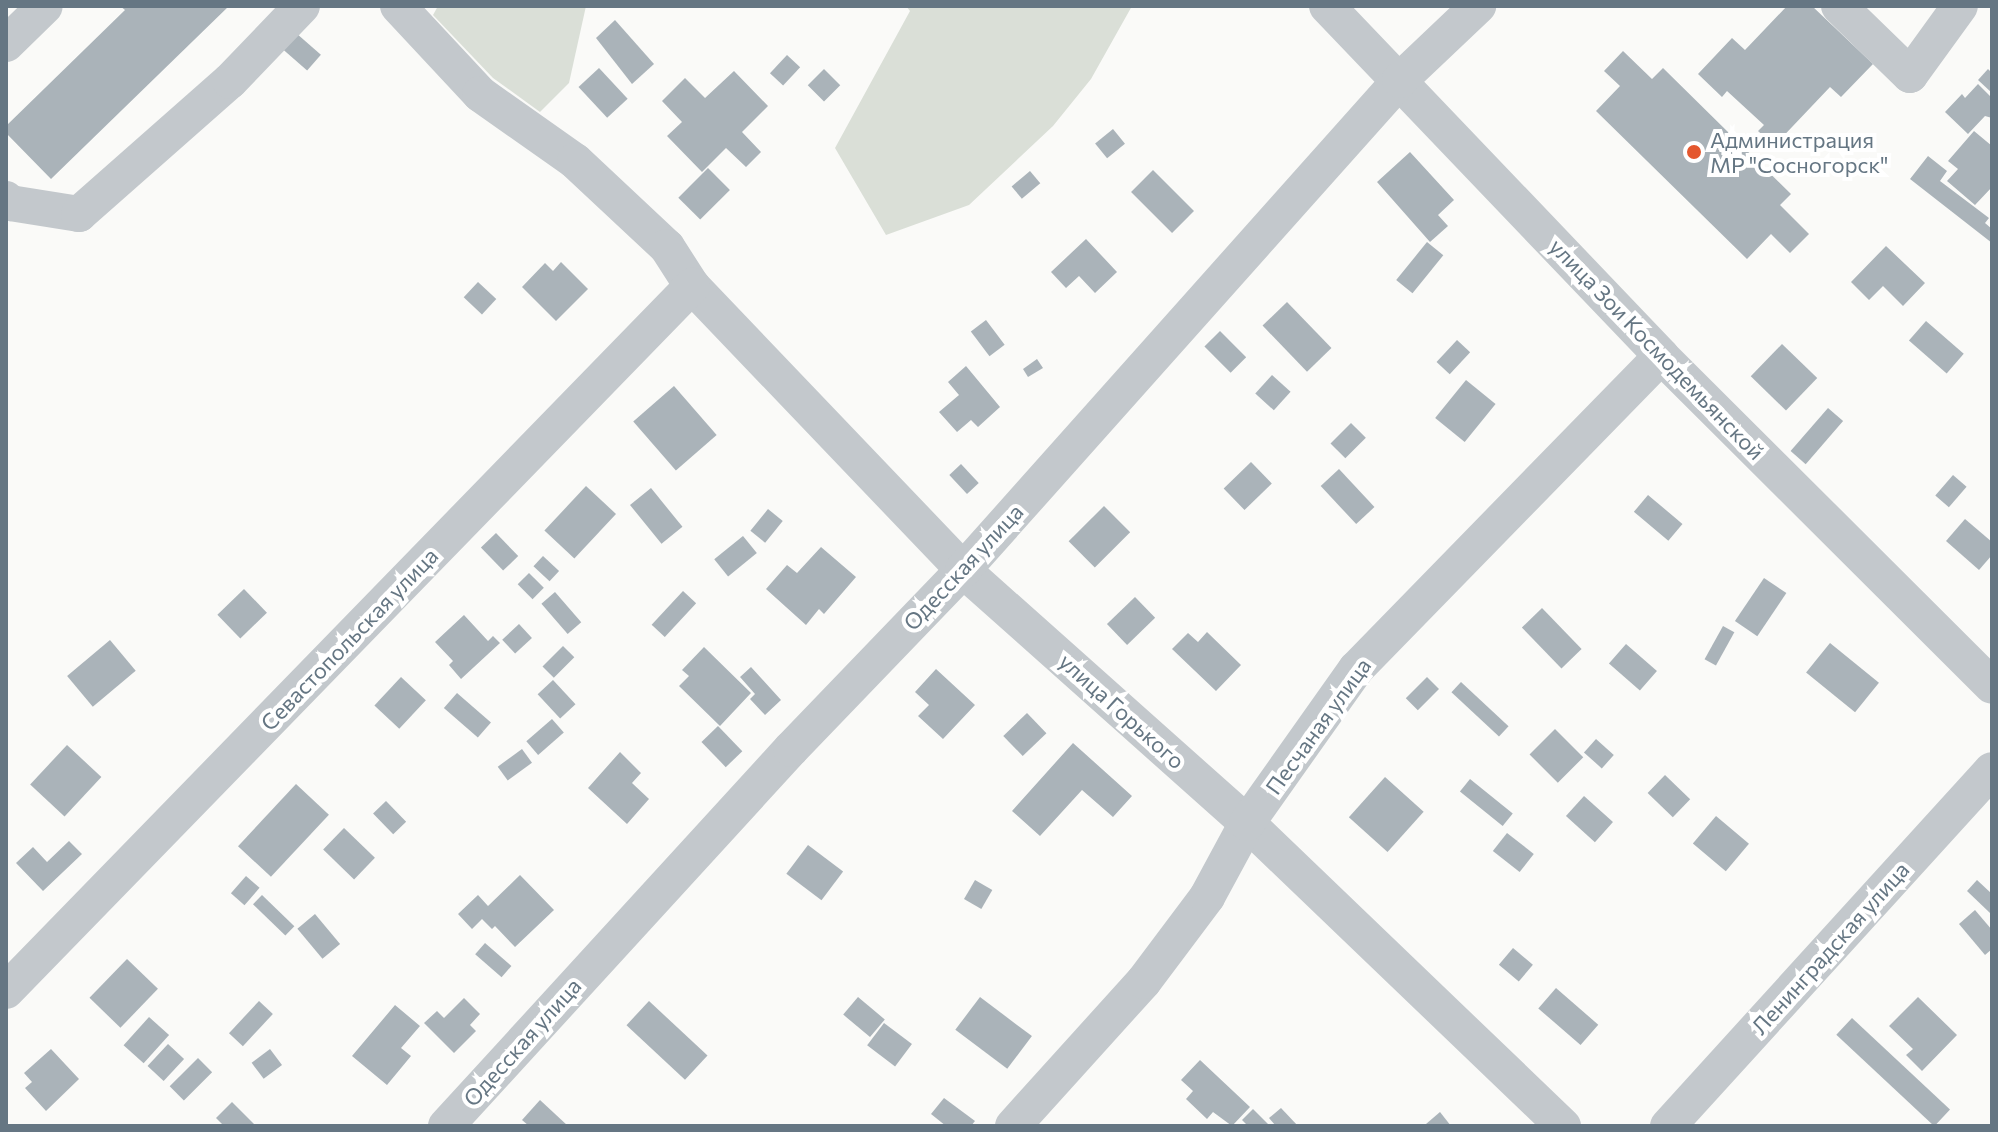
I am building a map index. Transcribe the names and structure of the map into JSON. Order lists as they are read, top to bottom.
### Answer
{
  "streets": {
    "street": [
      "улица Зои Космодемьянской",
      "Одесская улица",
      "Севастопольская улица",
      "улица Горького",
      "Песчаная улица",
      "Ленинградская улица"
    ]
  },
  "crossings": [
    ["улица Зои Космодемьянской", "Одесская улица"],
    ["улица Зои Космодемьянской", "Песчаная улица"],
    ["Одесская улица", "улица Горького"],
    ["Севастопольская улица", "улица Горького"],
    ["улица Горького", "Песчаная улица"]
  ],
  "places": ["Администрация МР \"Сосногорск\""]
}
